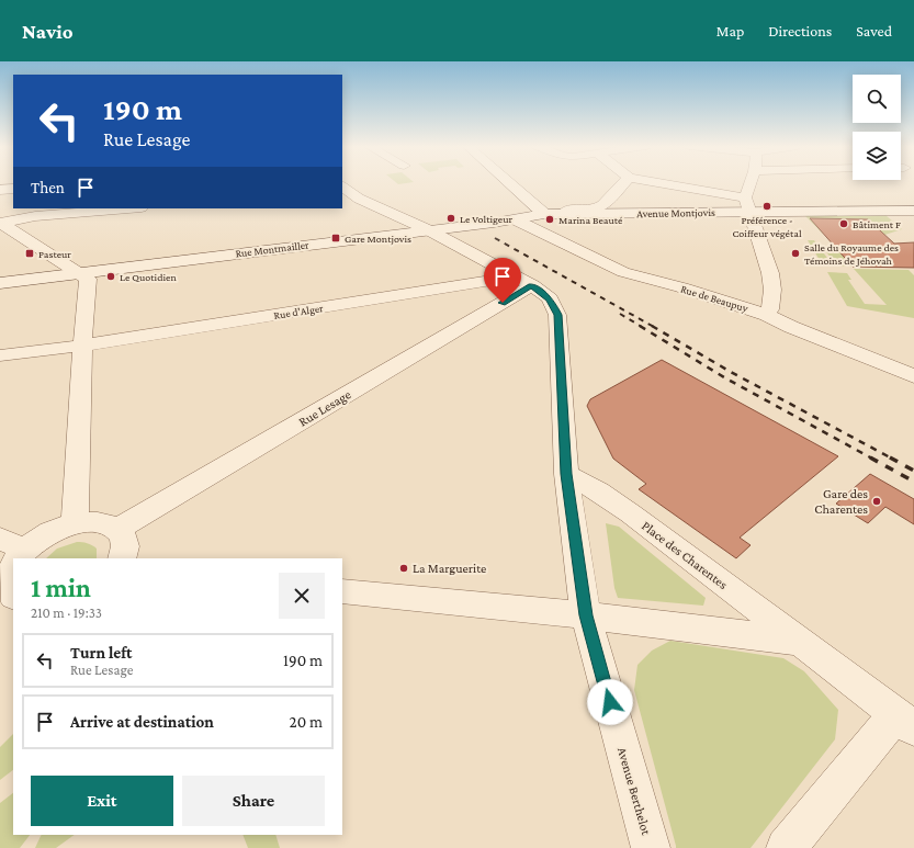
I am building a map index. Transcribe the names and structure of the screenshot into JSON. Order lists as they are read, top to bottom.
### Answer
{
  "streets": {
    "street": [
      "Avenue Montjovis",
      "Rue Montmailler",
      "Rue de Beaupuy",
      "Rue d'Alger",
      "Rue Lesage",
      "Place des Charentes",
      "Avenue Berthelot"
    ]
  },
  "crossings": [
    ["Avenue Montjovis", "Rue Montmailler"],
    ["Rue Montmailler", "Rue de Beaupuy"],
    ["Rue Montmailler", "Avenue Berthelot"],
    ["Rue d'Alger", "Rue Lesage"],
    ["Rue d'Alger", "Avenue Berthelot"],
    ["Rue Lesage", "Avenue Berthelot"],
    ["Place des Charentes", "Avenue Berthelot"]
  ],
  "places": {
    "other": [
      "Préférence - Coiffeur végétal",
      "Le Voltigeur",
      "Marina Beauté",
      "Bâtiment F",
      "Salle du Royaume des Témoins de Jéhovah",
      "Le Quotidien",
      "Gare des Charentes",
      "La Marguerite"
    ],
    "transit": ["Gare Montjovis", "Pasteur"]
  },
  "page": {
    "header": "Navio",
    "nav": ["Map", "Directions", "Saved"],
    "turn": ["190 m", "Rue Lesage"],
    "then": "Then",
    "heading": ["1 min", "210 m · 19:33"],
    "list": [
      {
        "name": "Turn left",
        "note": "Rue Lesage",
        "value": "190 m"
      },
      {
        "name": "Arrive at destination",
        "value": "20 m"
      }
    ],
    "buttons": ["Exit", "Share"]
  }
}
